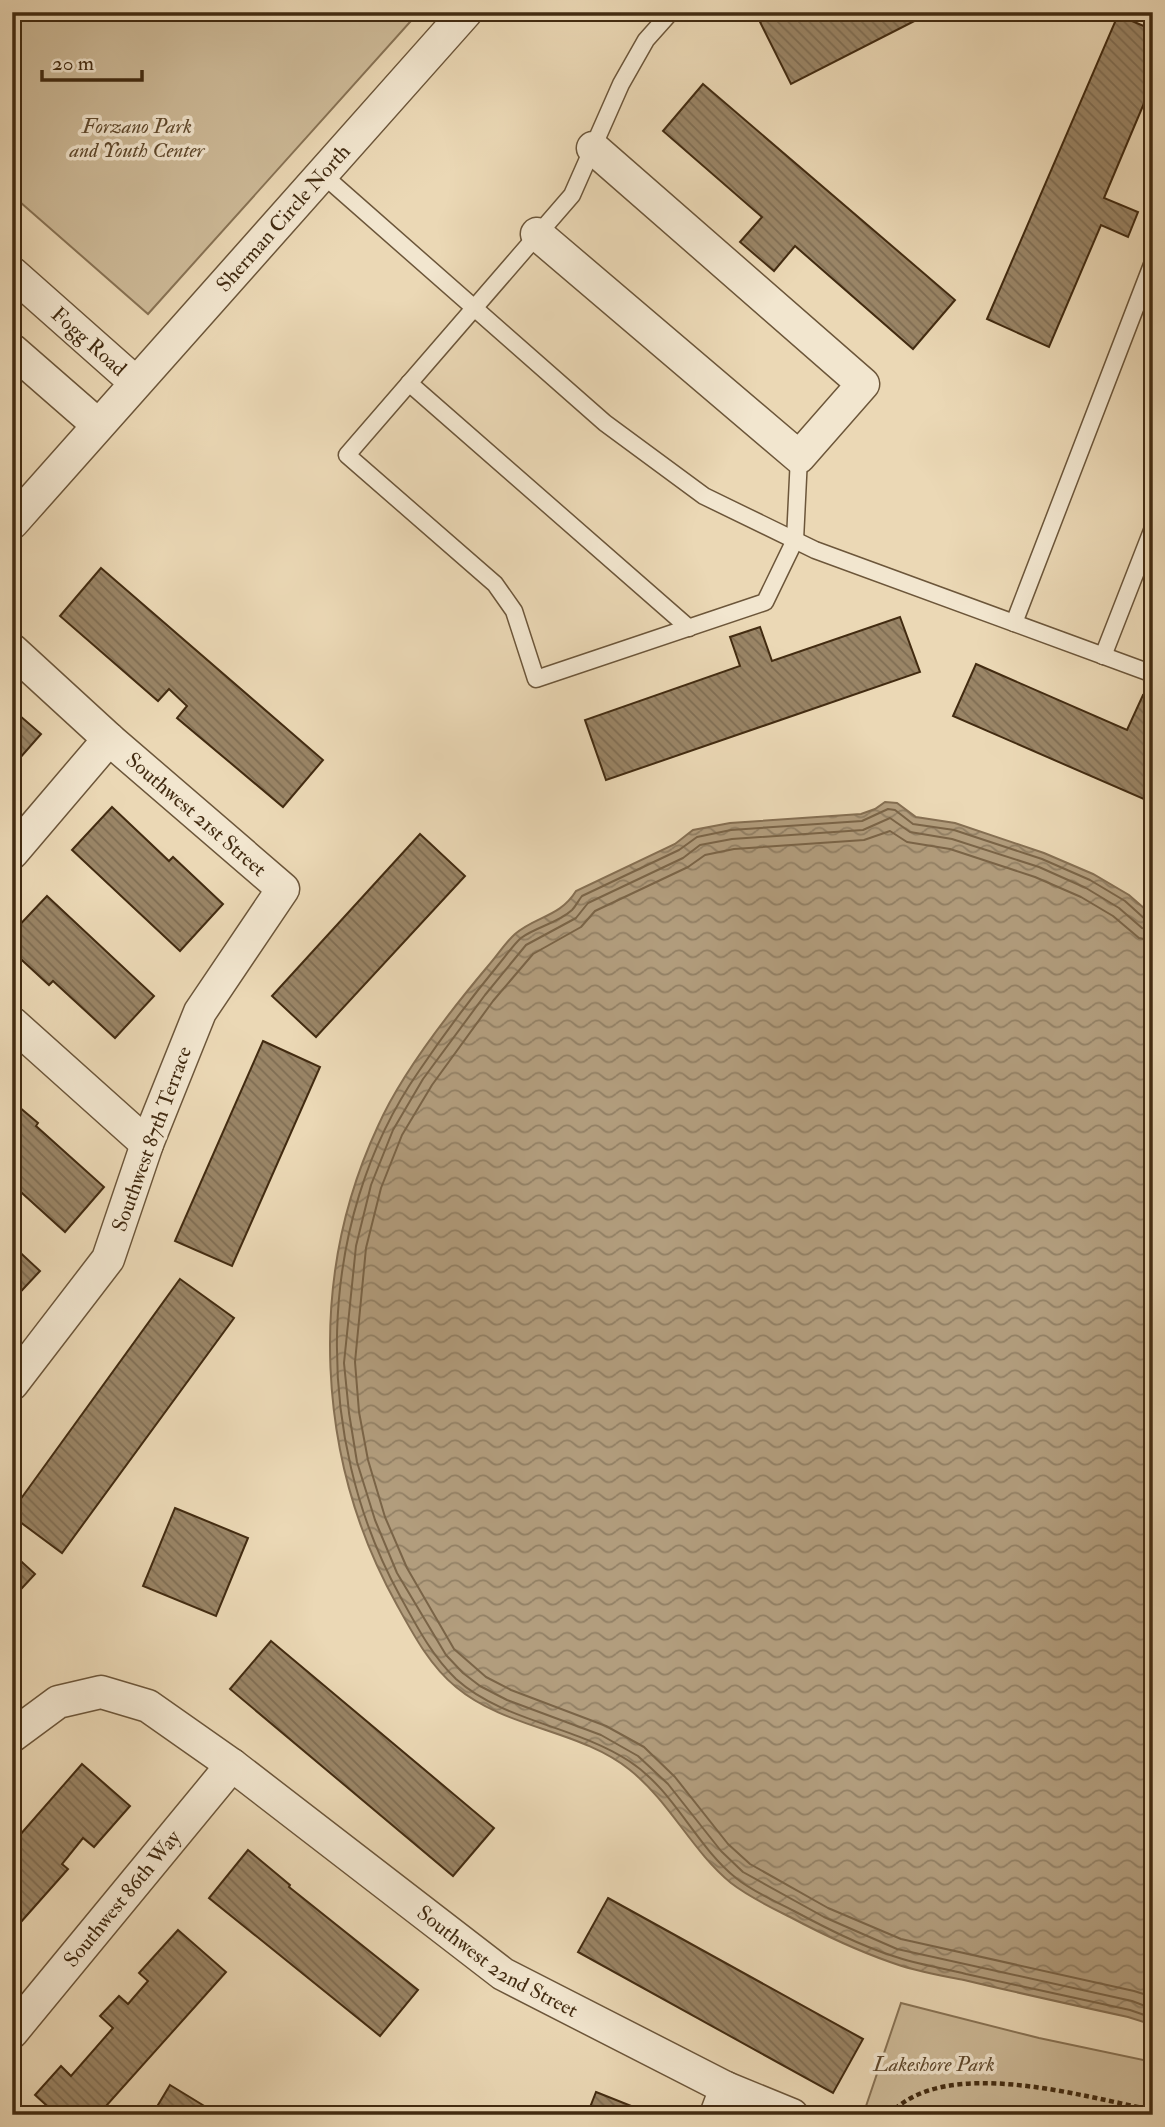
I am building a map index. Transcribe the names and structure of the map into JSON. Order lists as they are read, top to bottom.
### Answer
{
  "streets": {
    "street": [
      "Sherman Circle North",
      "Fogg Road",
      "Southwest 21st Street",
      "Southwest 87th Terrace",
      "Southwest 86th Way",
      "Southwest 22nd Street"
    ]
  },
  "crossings": [
    ["Sherman Circle North", "Fogg Road"],
    ["Southwest 21st Street", "Southwest 87th Terrace"],
    ["Southwest 86th Way", "Southwest 22nd Street"]
  ],
  "parks": ["Forzano Park and Youth Center", "Lakeshore Park"],
  "scale_bar": "20 m"
}
